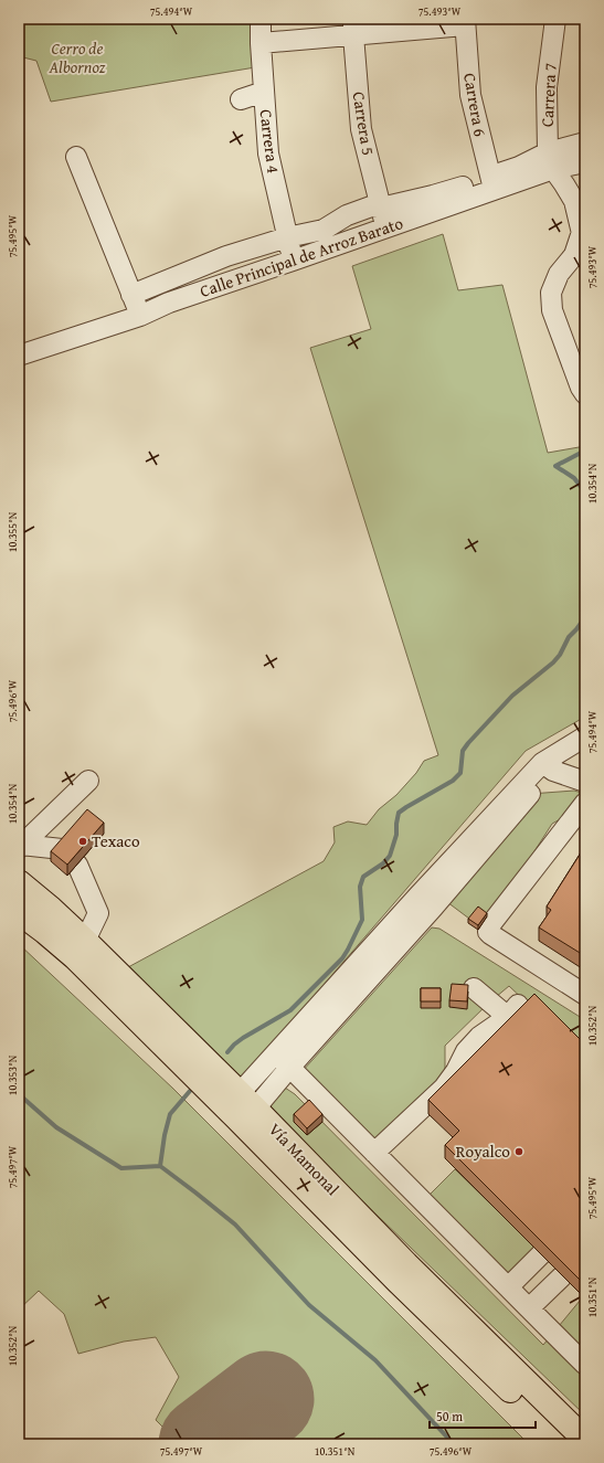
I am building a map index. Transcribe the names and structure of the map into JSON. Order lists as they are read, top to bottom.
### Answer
{
  "streets": {
    "main road": ["Vía Mamonal"],
    "street": [
      "Carrera 7",
      "Carrera 6",
      "Carrera 5",
      "Carrera 4",
      "Calle Principal de Arroz Barato"
    ]
  },
  "crossings": [
    ["Carrera 7", "Calle Principal de Arroz Barato"],
    ["Carrera 6", "Calle Principal de Arroz Barato"],
    ["Carrera 5", "Calle Principal de Arroz Barato"],
    ["Carrera 4", "Calle Principal de Arroz Barato"]
  ],
  "parks": ["Cerro de Albornoz"],
  "places": ["Texaco", "Royalco"],
  "scale_bar": "50 m",
  "coordinates": [
    "75.494°W",
    "75.493°W",
    "75.495°W",
    "10.354°N",
    "10.355°N",
    "75.496°W",
    "10.352°N",
    "10.353°N",
    "75.497°W",
    "10.351°N"
  ]
}
